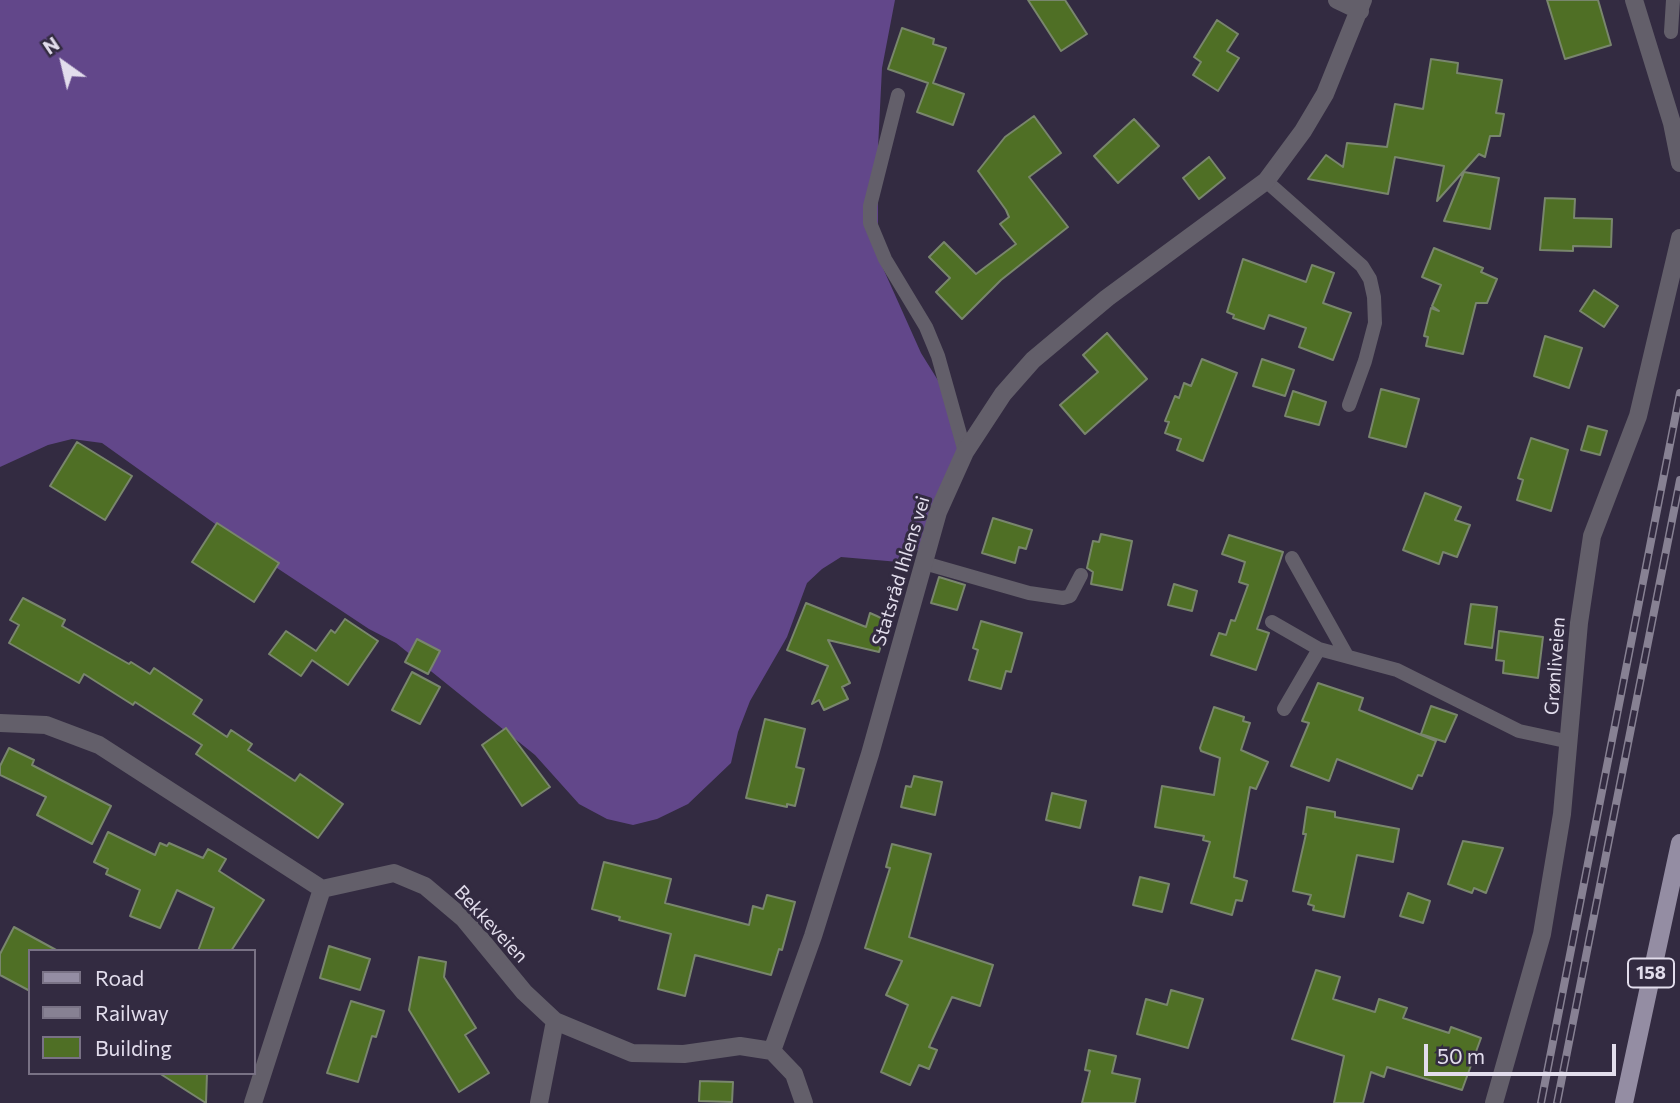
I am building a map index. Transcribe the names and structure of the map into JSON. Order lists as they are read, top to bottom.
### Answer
{
  "streets": {
    "main road": ["158"],
    "street": ["Statsråd Ihlens vei", "Grønliveien", "Bekkeveien"]
  },
  "crossings": [
    ["Statsråd Ihlens vei", "Bekkeveien"]
  ],
  "legend": ["Road", "Railway", "Building"],
  "scale_bar": "50 m",
  "north": "top left"
}
